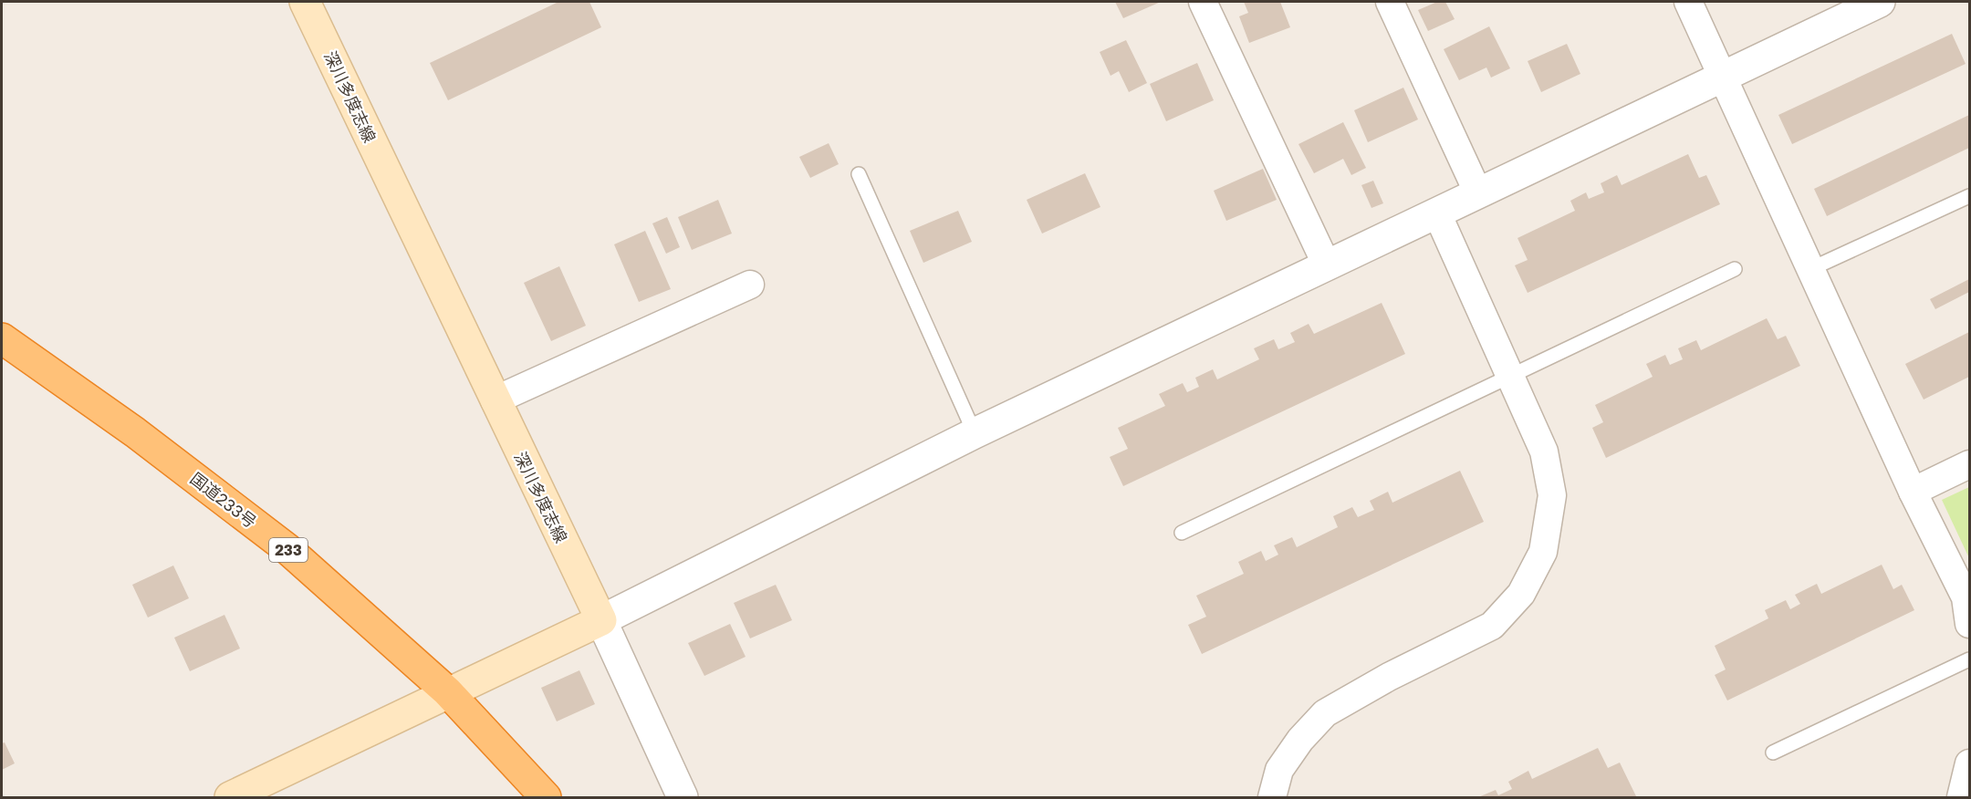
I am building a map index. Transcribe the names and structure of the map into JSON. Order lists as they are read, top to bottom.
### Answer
{
  "streets": {
    "highway": ["国道233号", "233"],
    "main road": ["深川多度志線"]
  }
}
